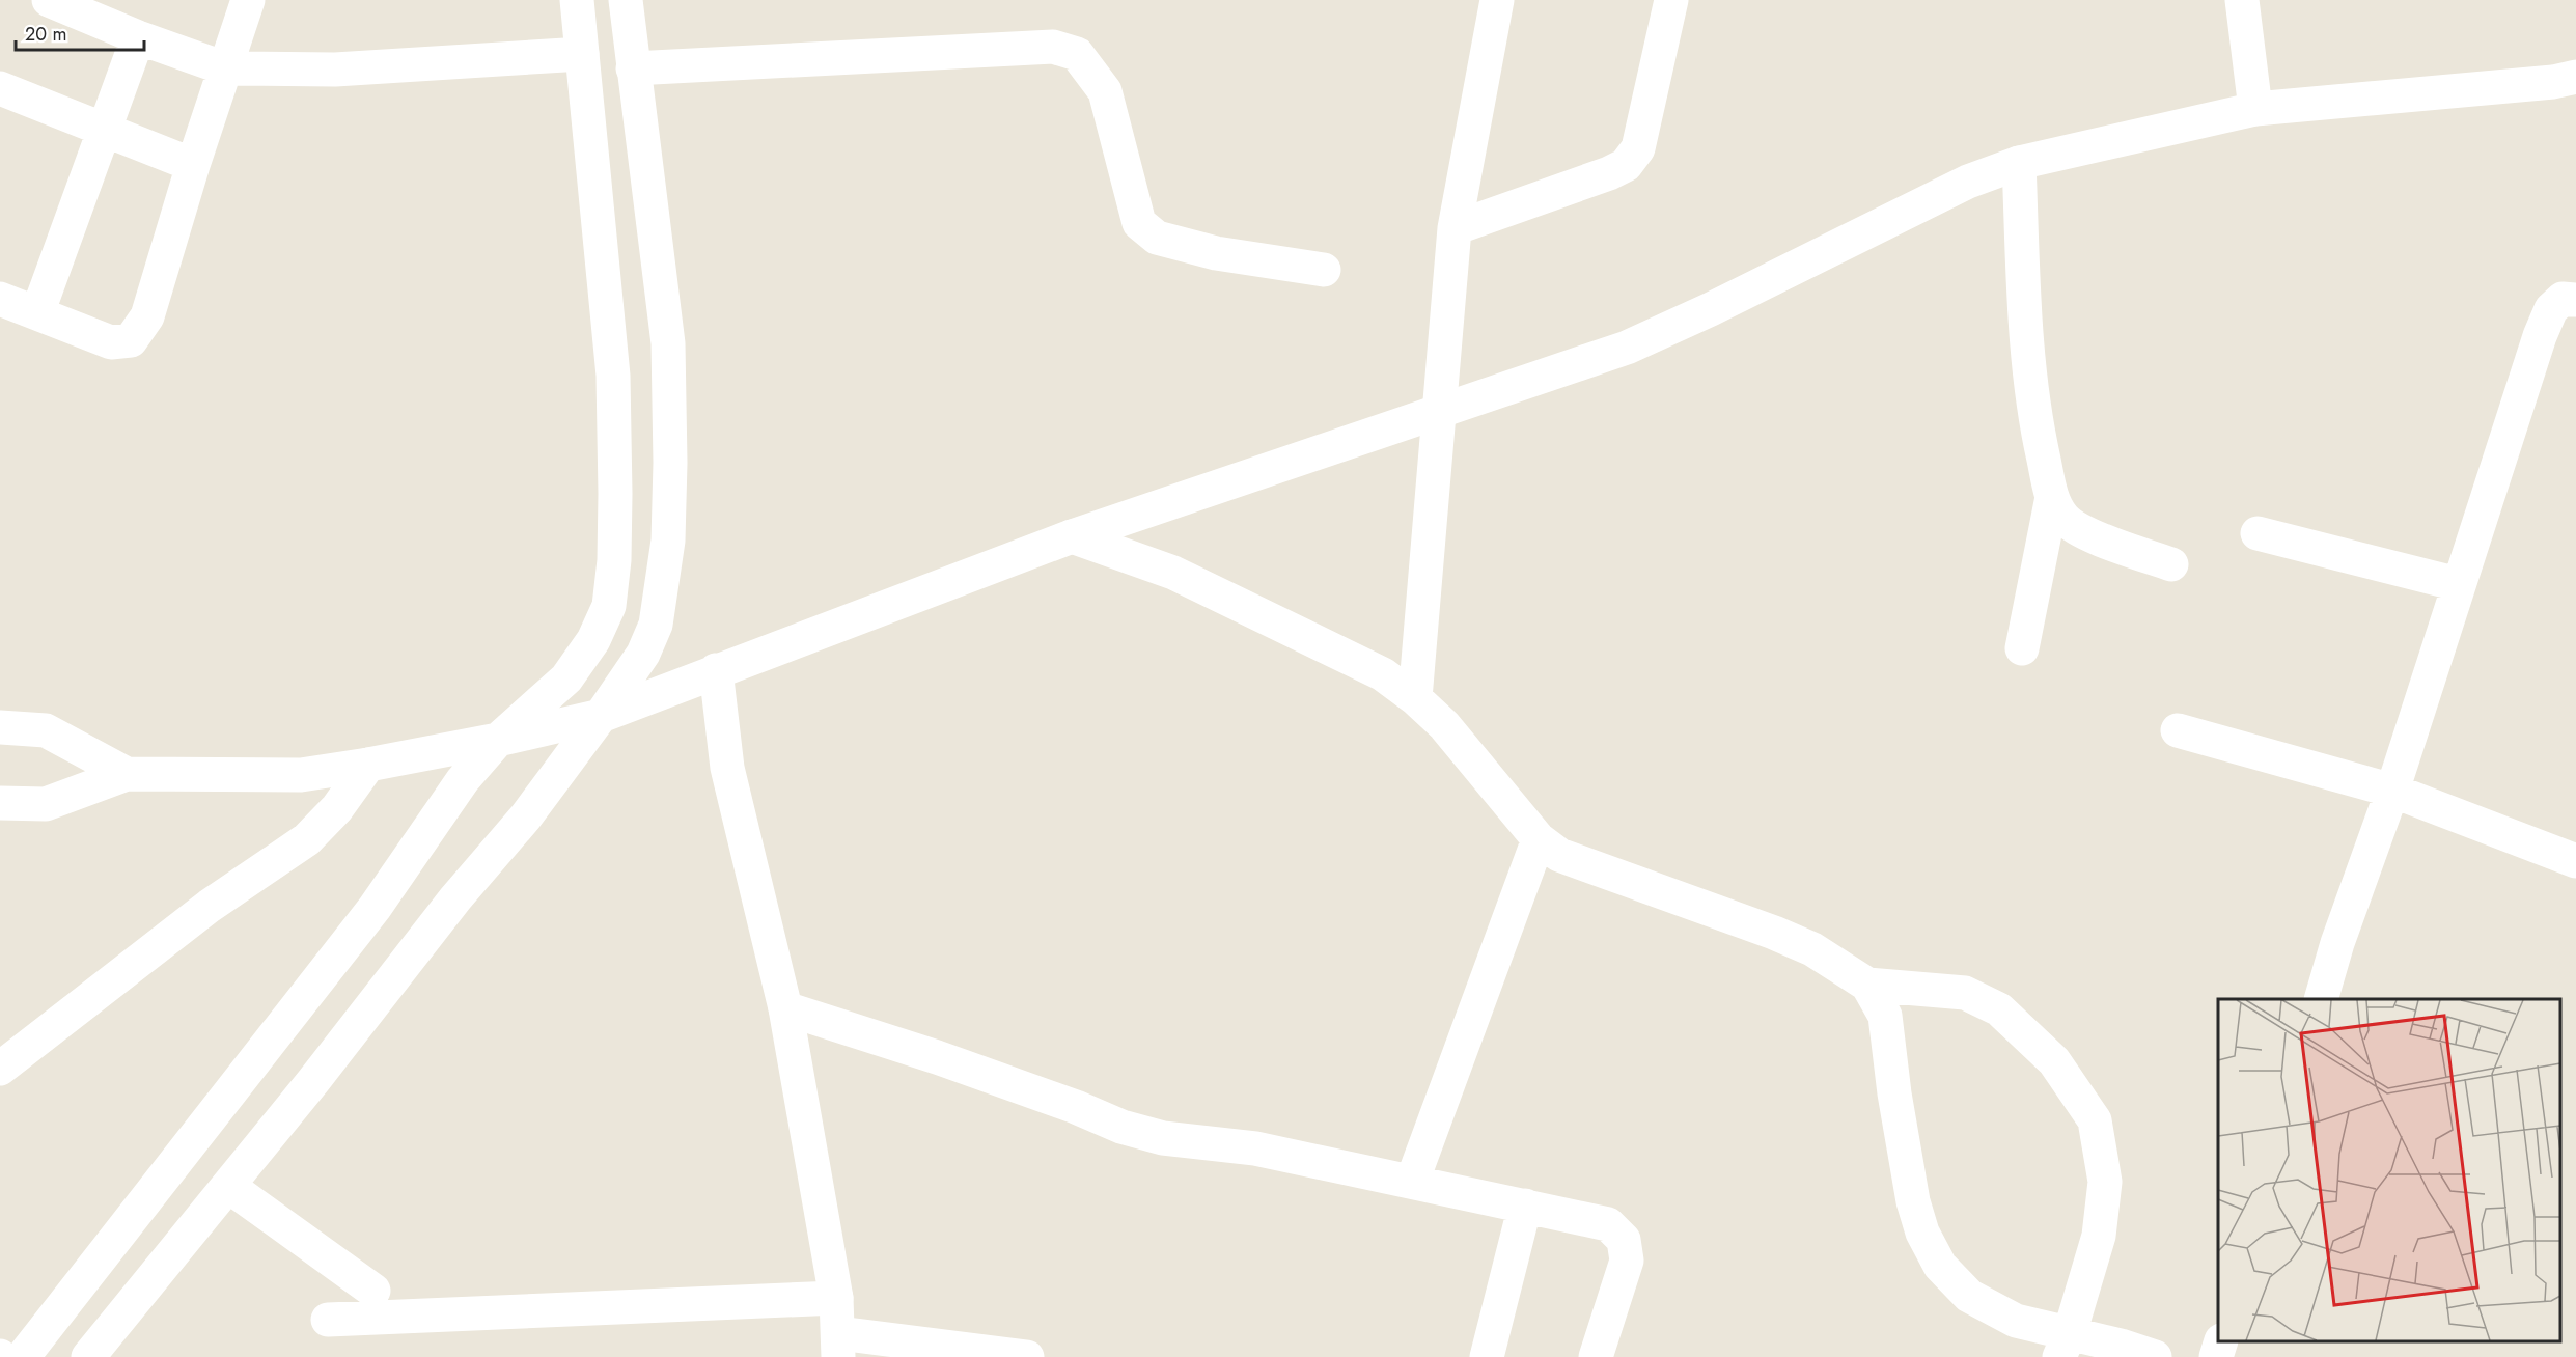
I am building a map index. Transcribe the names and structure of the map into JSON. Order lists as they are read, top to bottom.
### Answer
{
  "scale_bar": "20 m"
}
